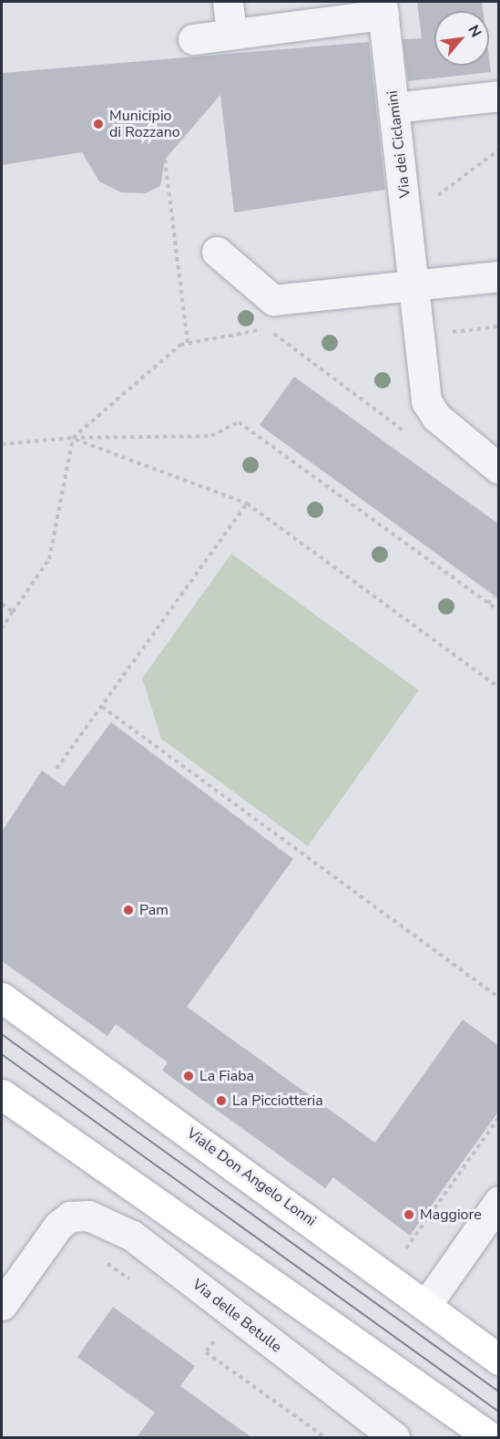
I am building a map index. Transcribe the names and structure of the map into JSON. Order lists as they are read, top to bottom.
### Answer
{
  "streets": {
    "main road": ["Viale Don Angelo Lonni"],
    "street": ["Via dei Ciclamini", "Via delle Betulle"]
  },
  "places": [
    "Municipio di Rozzano",
    "Pam",
    "La Fiaba",
    "La Picciotteria",
    "Maggiore"
  ],
  "north": "top right"
}
